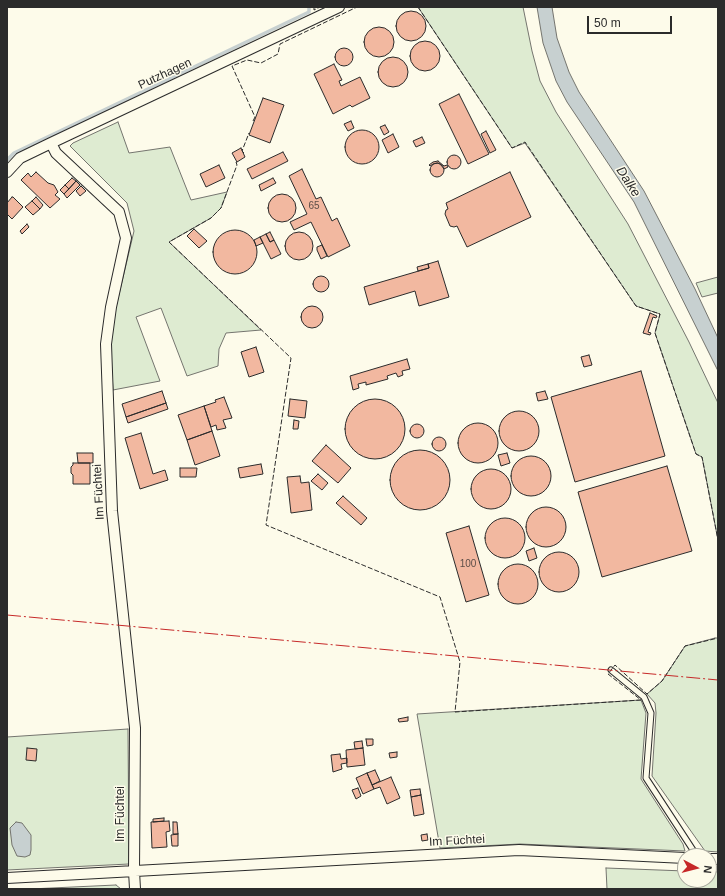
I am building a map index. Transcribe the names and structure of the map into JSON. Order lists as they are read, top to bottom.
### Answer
{
  "streets": {
    "street": ["Putzhagen", "Im Füchtei"]
  },
  "crossings": [
    ["Putzhagen", "Im Füchtei"]
  ],
  "water": ["Dalke"],
  "house_numbers": ["65", "100"],
  "scale_bar": "50 m",
  "north": "right"
}
